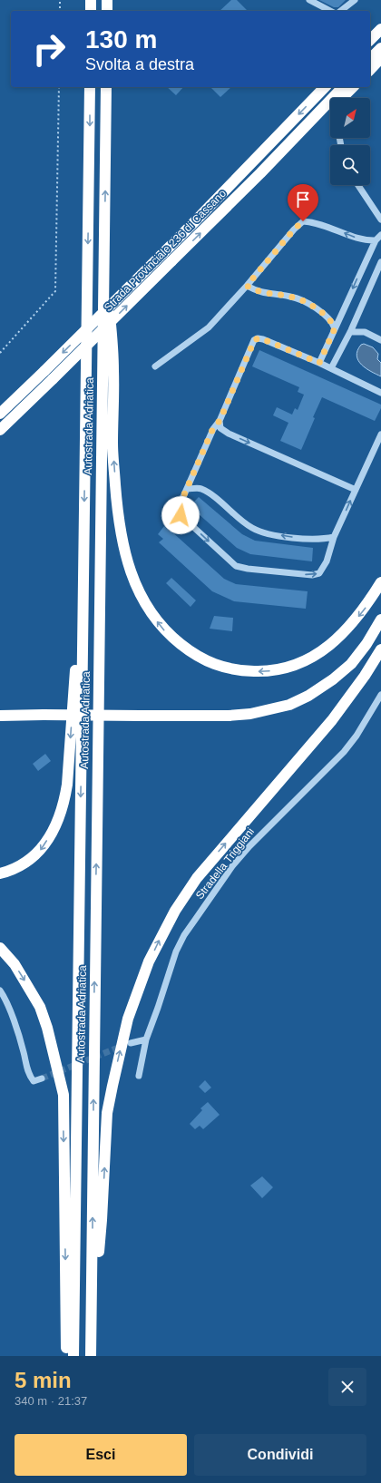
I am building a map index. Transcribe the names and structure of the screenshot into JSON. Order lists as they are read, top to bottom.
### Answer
{
  "streets": {
    "highway": ["Strada Provinciale 236 di Cassano", "Autostrada Adriatica"],
    "street": ["Stradella Triggiani"]
  },
  "north": "top right",
  "page": {
    "turn": ["130 m", "Svolta a destra"],
    "heading": ["5 min", "340 m · 21:37"],
    "buttons": ["Esci", "Condividi"]
  }
}
